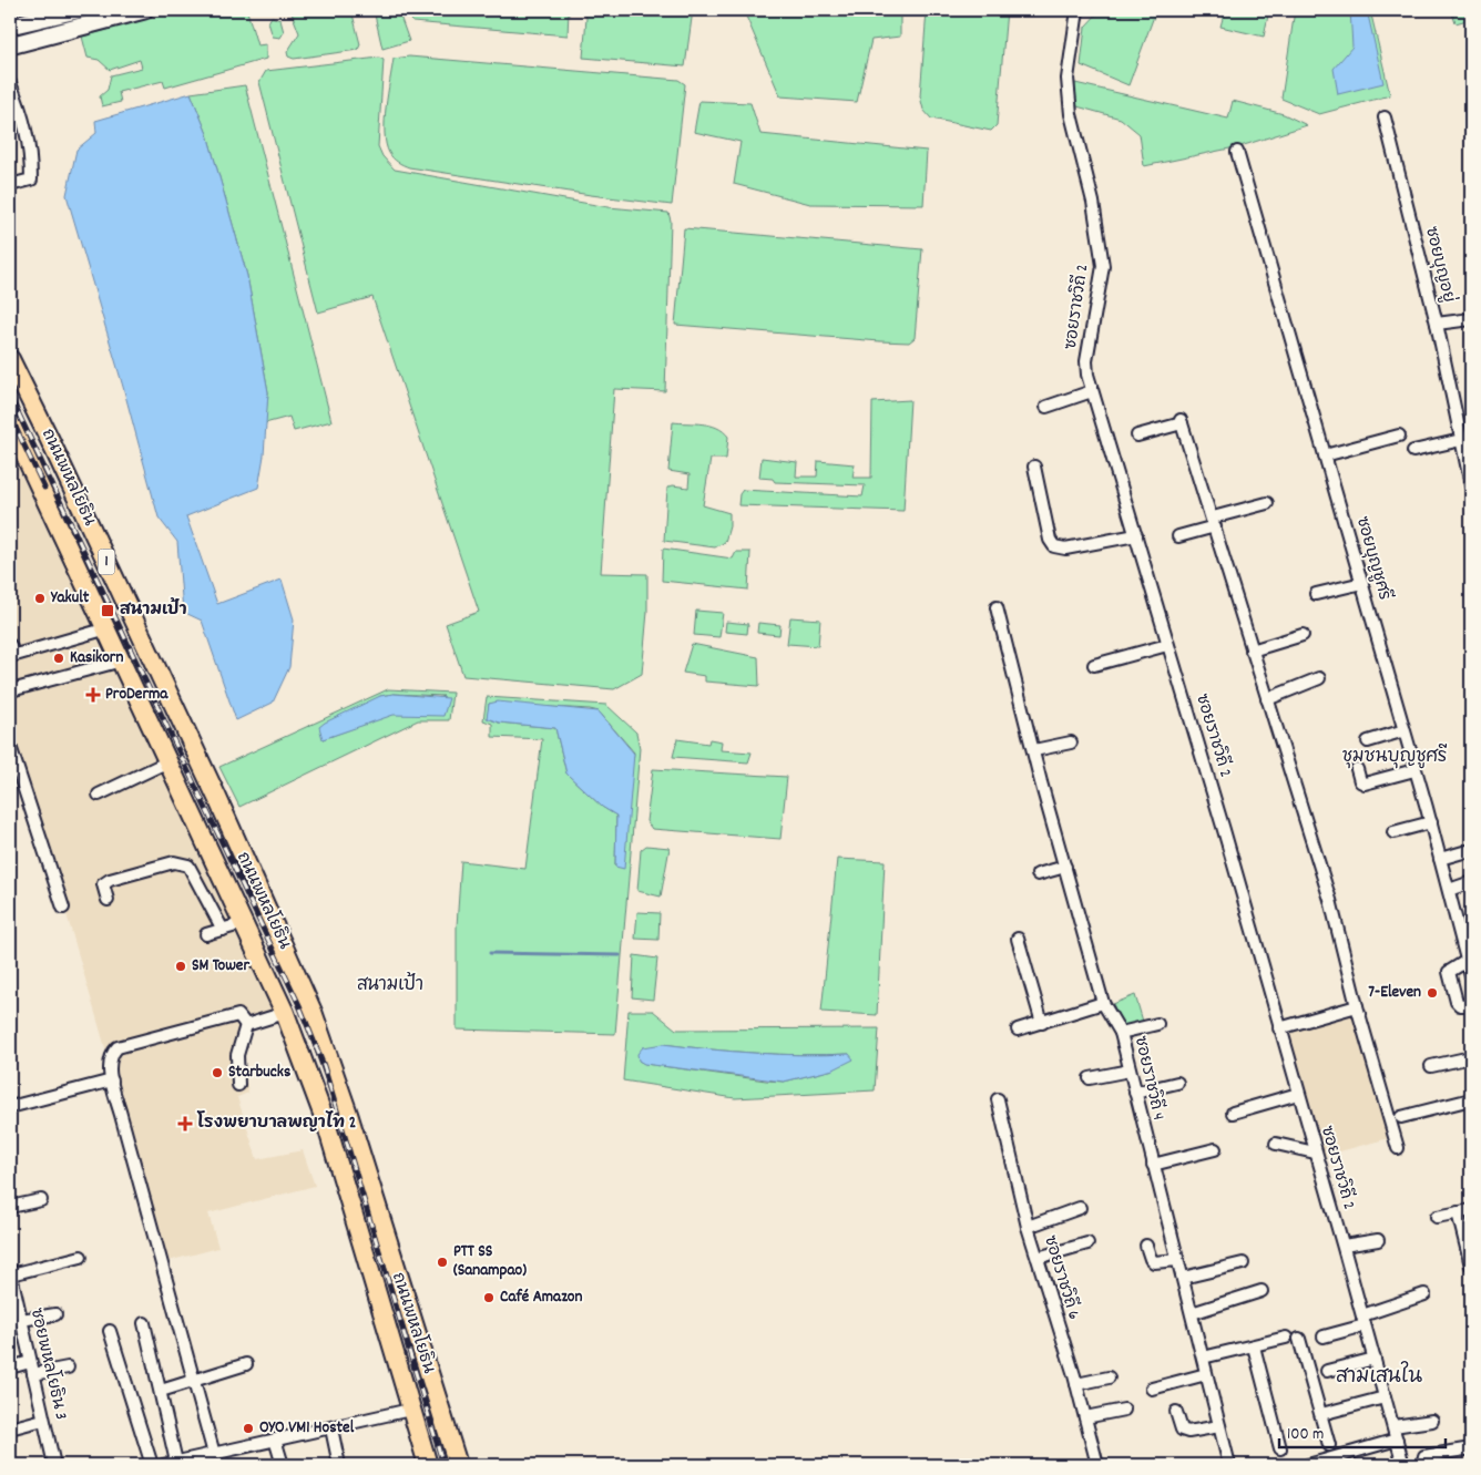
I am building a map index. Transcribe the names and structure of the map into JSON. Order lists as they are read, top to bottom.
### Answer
{
  "streets": {
    "main road": ["ถนนพหลโยธิน", "1"],
    "street": [
      "ซอยบุญอยู่",
      "ซอยราชวิถี 2",
      "ซอยบุญชูศรี",
      "ซอยราชวิถี 4",
      "ซอยราชวิถี 6",
      "ซอยพหลโยธิน 3"
    ]
  },
  "districts": ["ชุมชนบุญชูศรี", "สนามเป้า", "สามเสนใน"],
  "places": {
    "other": [
      "Yakult",
      "Kasikorn",
      "SM Tower",
      "7-Eleven",
      "Starbucks",
      "PTT SS (Sanampao)",
      "Café Amazon",
      "OYO VM1 Hostel"
    ],
    "transit": ["สนามเป้า"],
    "health": ["ProDerma", "โรงพยาบาลพญาไท 2"]
  },
  "scale_bar": "100 m"
}
